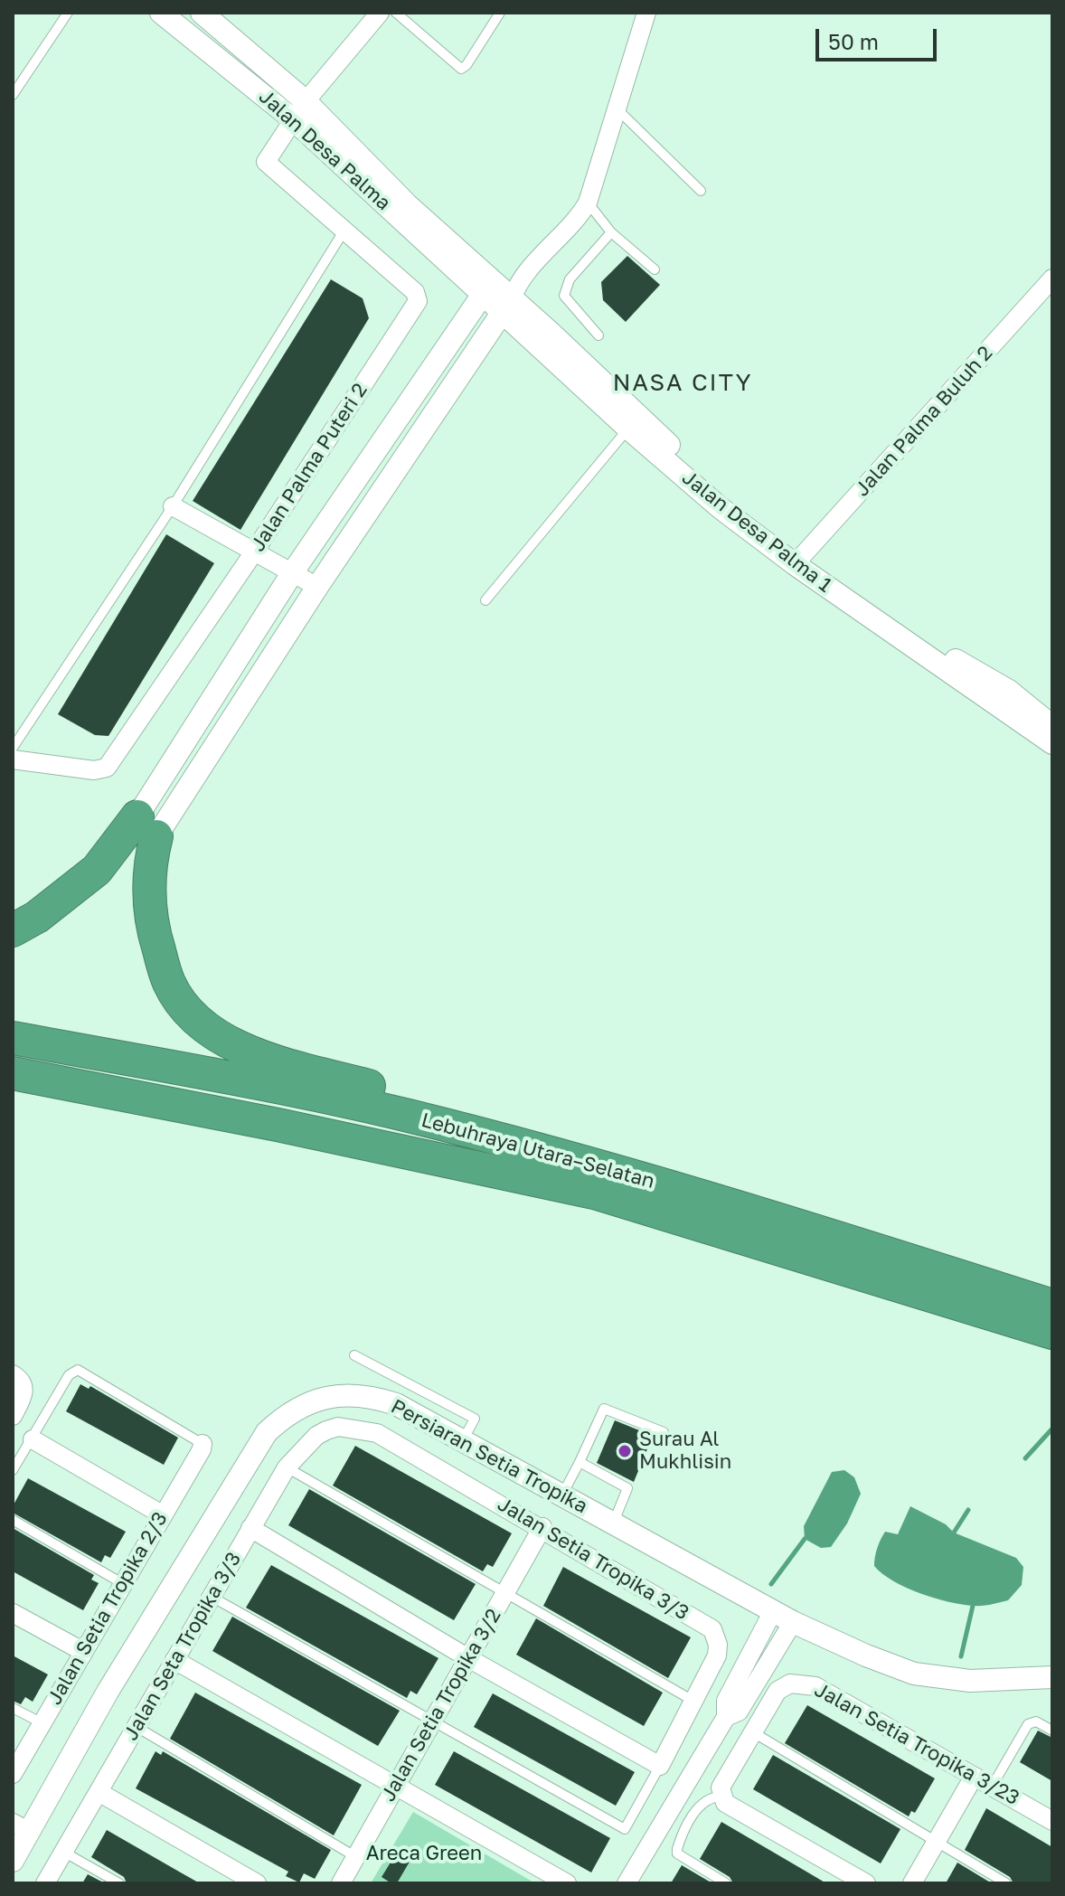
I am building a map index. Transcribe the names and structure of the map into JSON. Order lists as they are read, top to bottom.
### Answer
{
  "streets": {
    "highway": ["Lebuhraya Utara–Selatan"],
    "street": [
      "Jalan Desa Palma",
      "Jalan Palma Buluh 2",
      "Jalan Palma Puteri 2",
      "Jalan Desa Palma 1",
      "Persiaran Setia Tropika",
      "Jalan Setia Tropika 3/3",
      "Jalan Setia Tropika 2/3",
      "Jalan Seta Tropika 3/3",
      "Jalan Setia Tropika 3/2",
      "Jalan Setia Tropika 3/23"
    ]
  },
  "crossings": [
    ["Jalan Desa Palma", "Jalan Palma Puteri 2"],
    ["Jalan Desa Palma", "Jalan Desa Palma 1"],
    ["Jalan Palma Buluh 2", "Jalan Desa Palma 1"],
    ["Jalan Setia Tropika 3/3", "Jalan Seta Tropika 3/3"],
    ["Jalan Setia Tropika 3/3", "Jalan Setia Tropika 3/2"]
  ],
  "districts": ["NASA CITY"],
  "parks": ["Areca Green"],
  "places": ["Surau Al Mukhlisin"],
  "scale_bar": "50 m"
}
